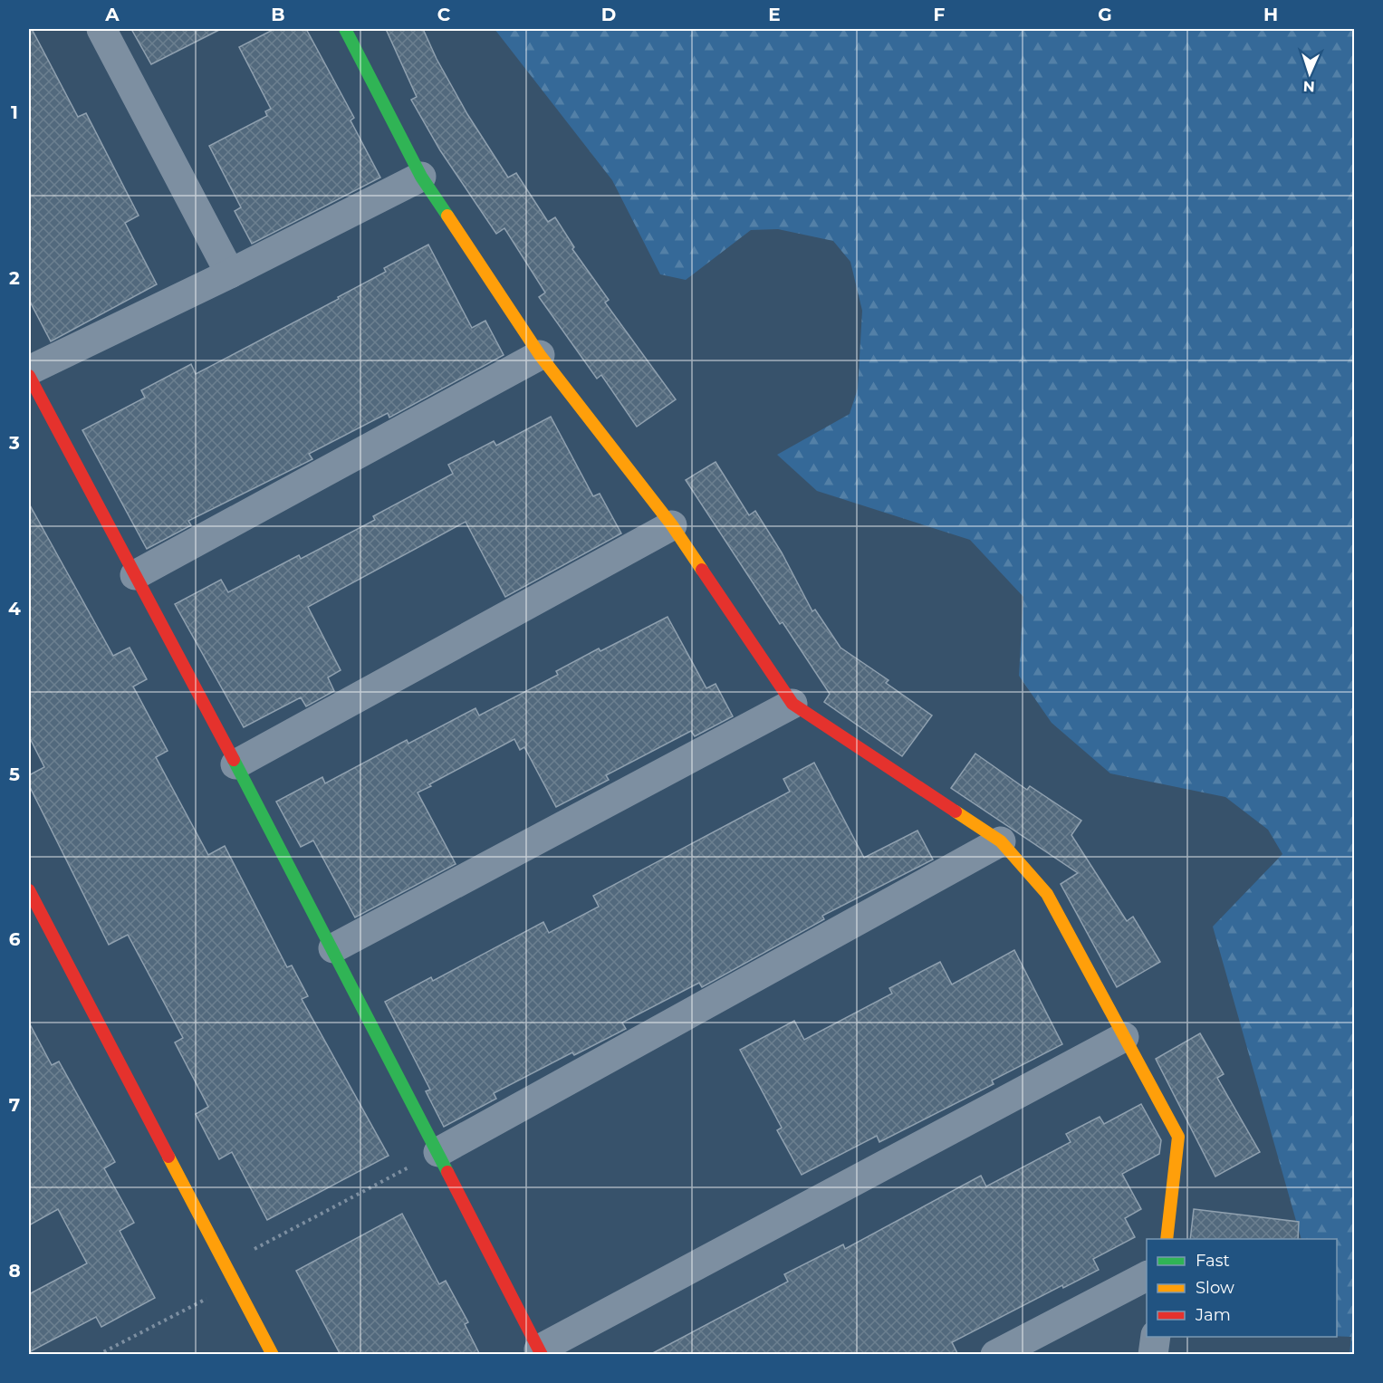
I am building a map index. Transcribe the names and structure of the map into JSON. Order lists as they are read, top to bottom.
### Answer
{
  "legend": ["Fast", "Slow", "Jam"],
  "north": "bottom",
  "grid": {
    "columns": [
      "A",
      "B",
      "C",
      "D",
      "E",
      "F",
      "G",
      "H"
    ],
    "rows": [
      "1",
      "2",
      "3",
      "4",
      "5",
      "6",
      "7",
      "8"
    ]
  }
}
